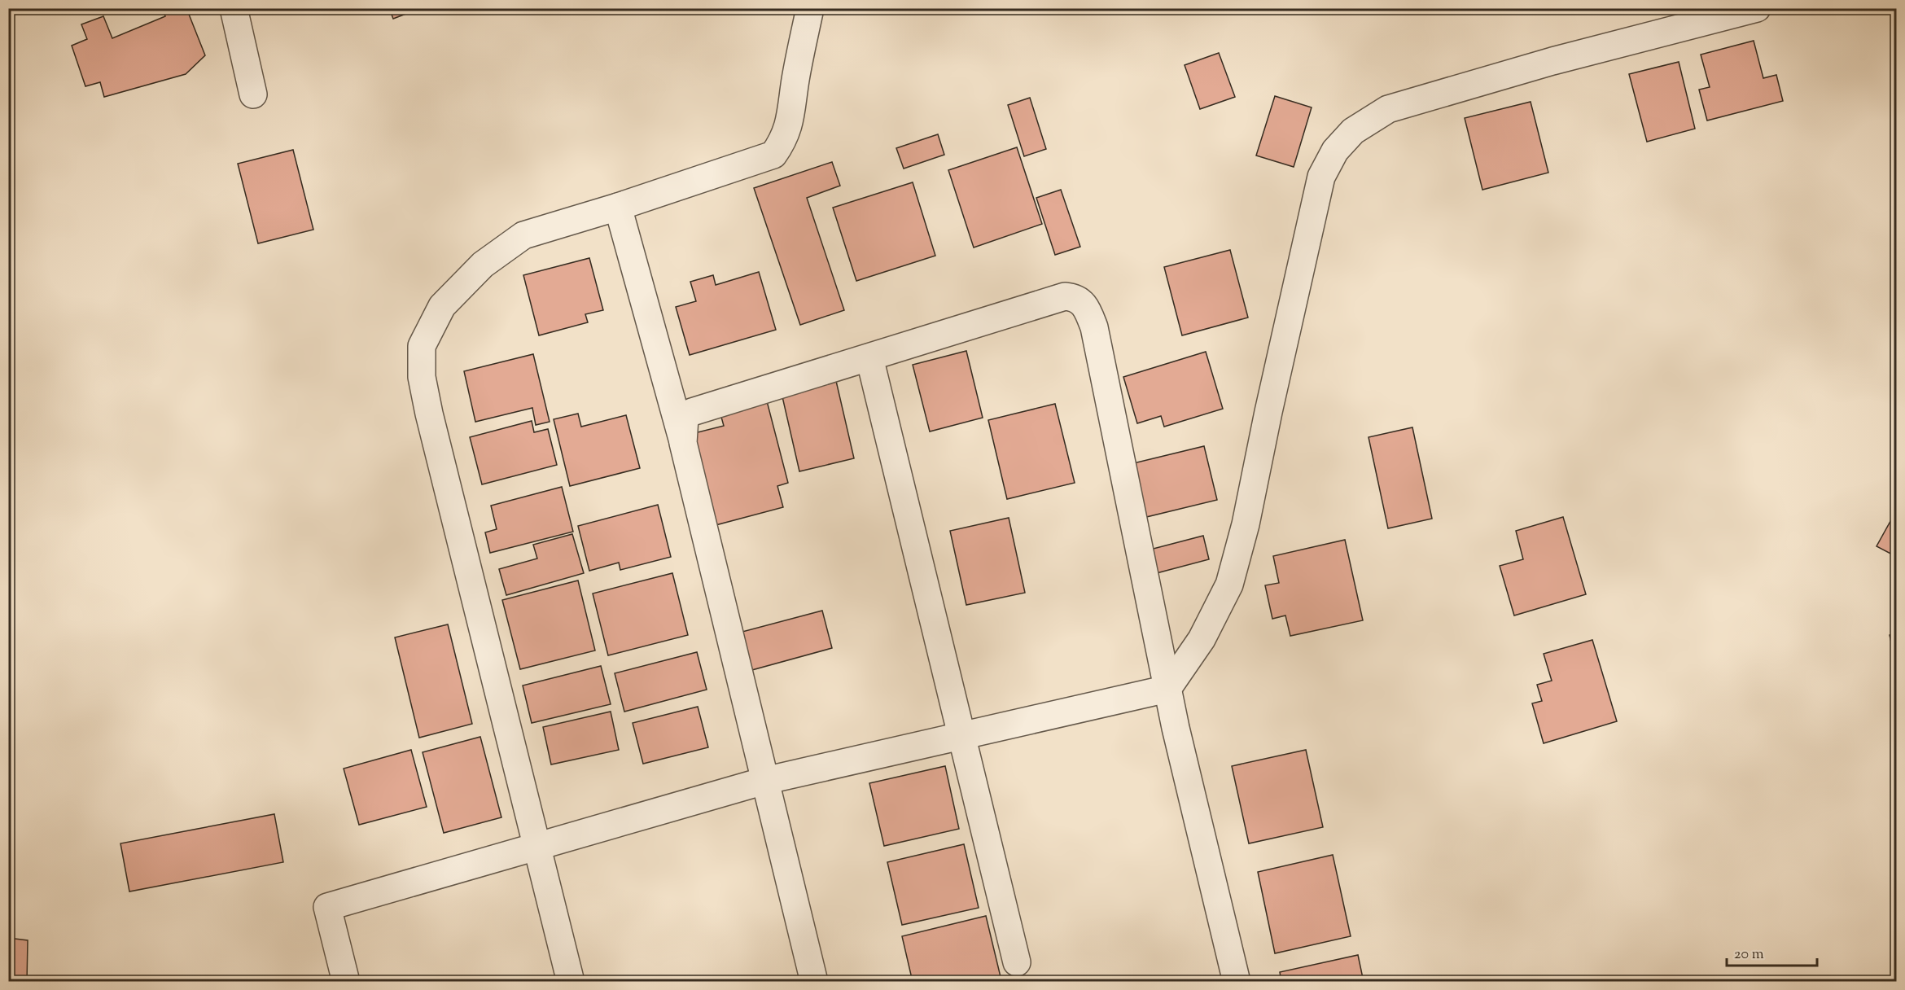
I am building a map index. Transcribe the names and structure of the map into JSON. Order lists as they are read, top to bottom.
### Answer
{
  "scale_bar": "20 m"
}
